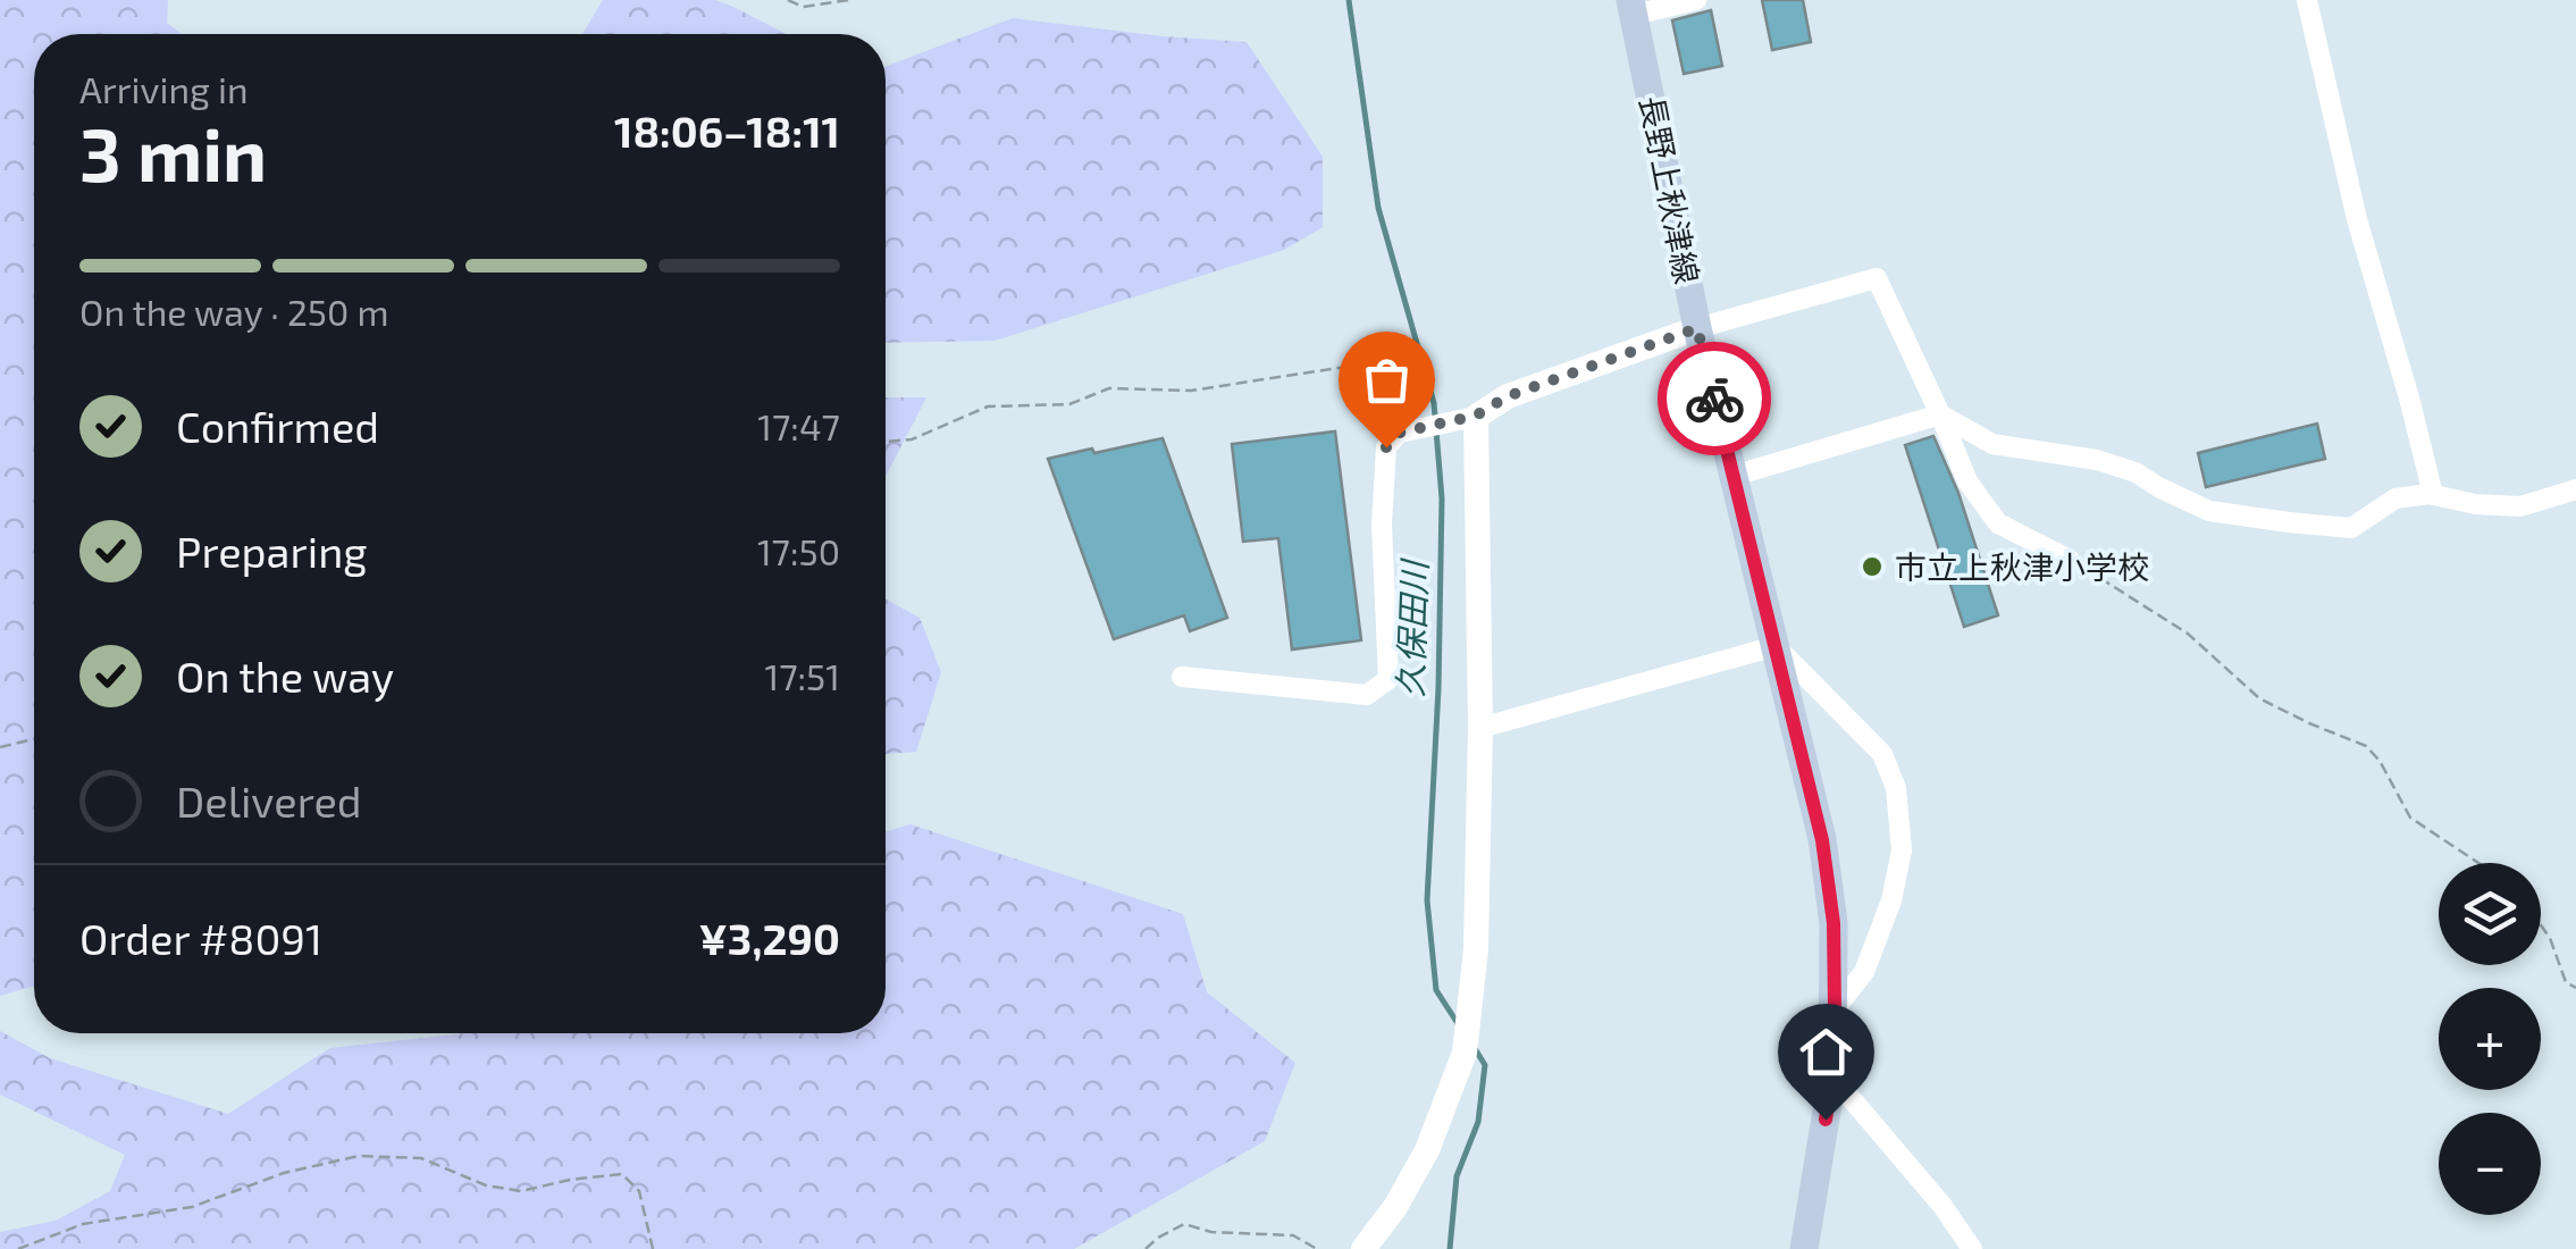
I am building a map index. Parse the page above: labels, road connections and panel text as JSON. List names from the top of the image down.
{
  "streets": {
    "main road": ["長野上秋津線"]
  },
  "water": ["久保田川"],
  "places": ["市立上秋津小学校"],
  "page": {
    "heading": ["3 min", "Arriving in", "18:06–18:11"],
    "panel": ["Order #8091", "¥3,290"],
    "bar": "On the way · 250 m",
    "list": [
      ["Confirmed", "17:47"],
      ["Preparing", "17:50"],
      ["On the way", "17:51"],
      "Delivered"
    ],
    "map_buttons": ["+", "−"]
  }
}
